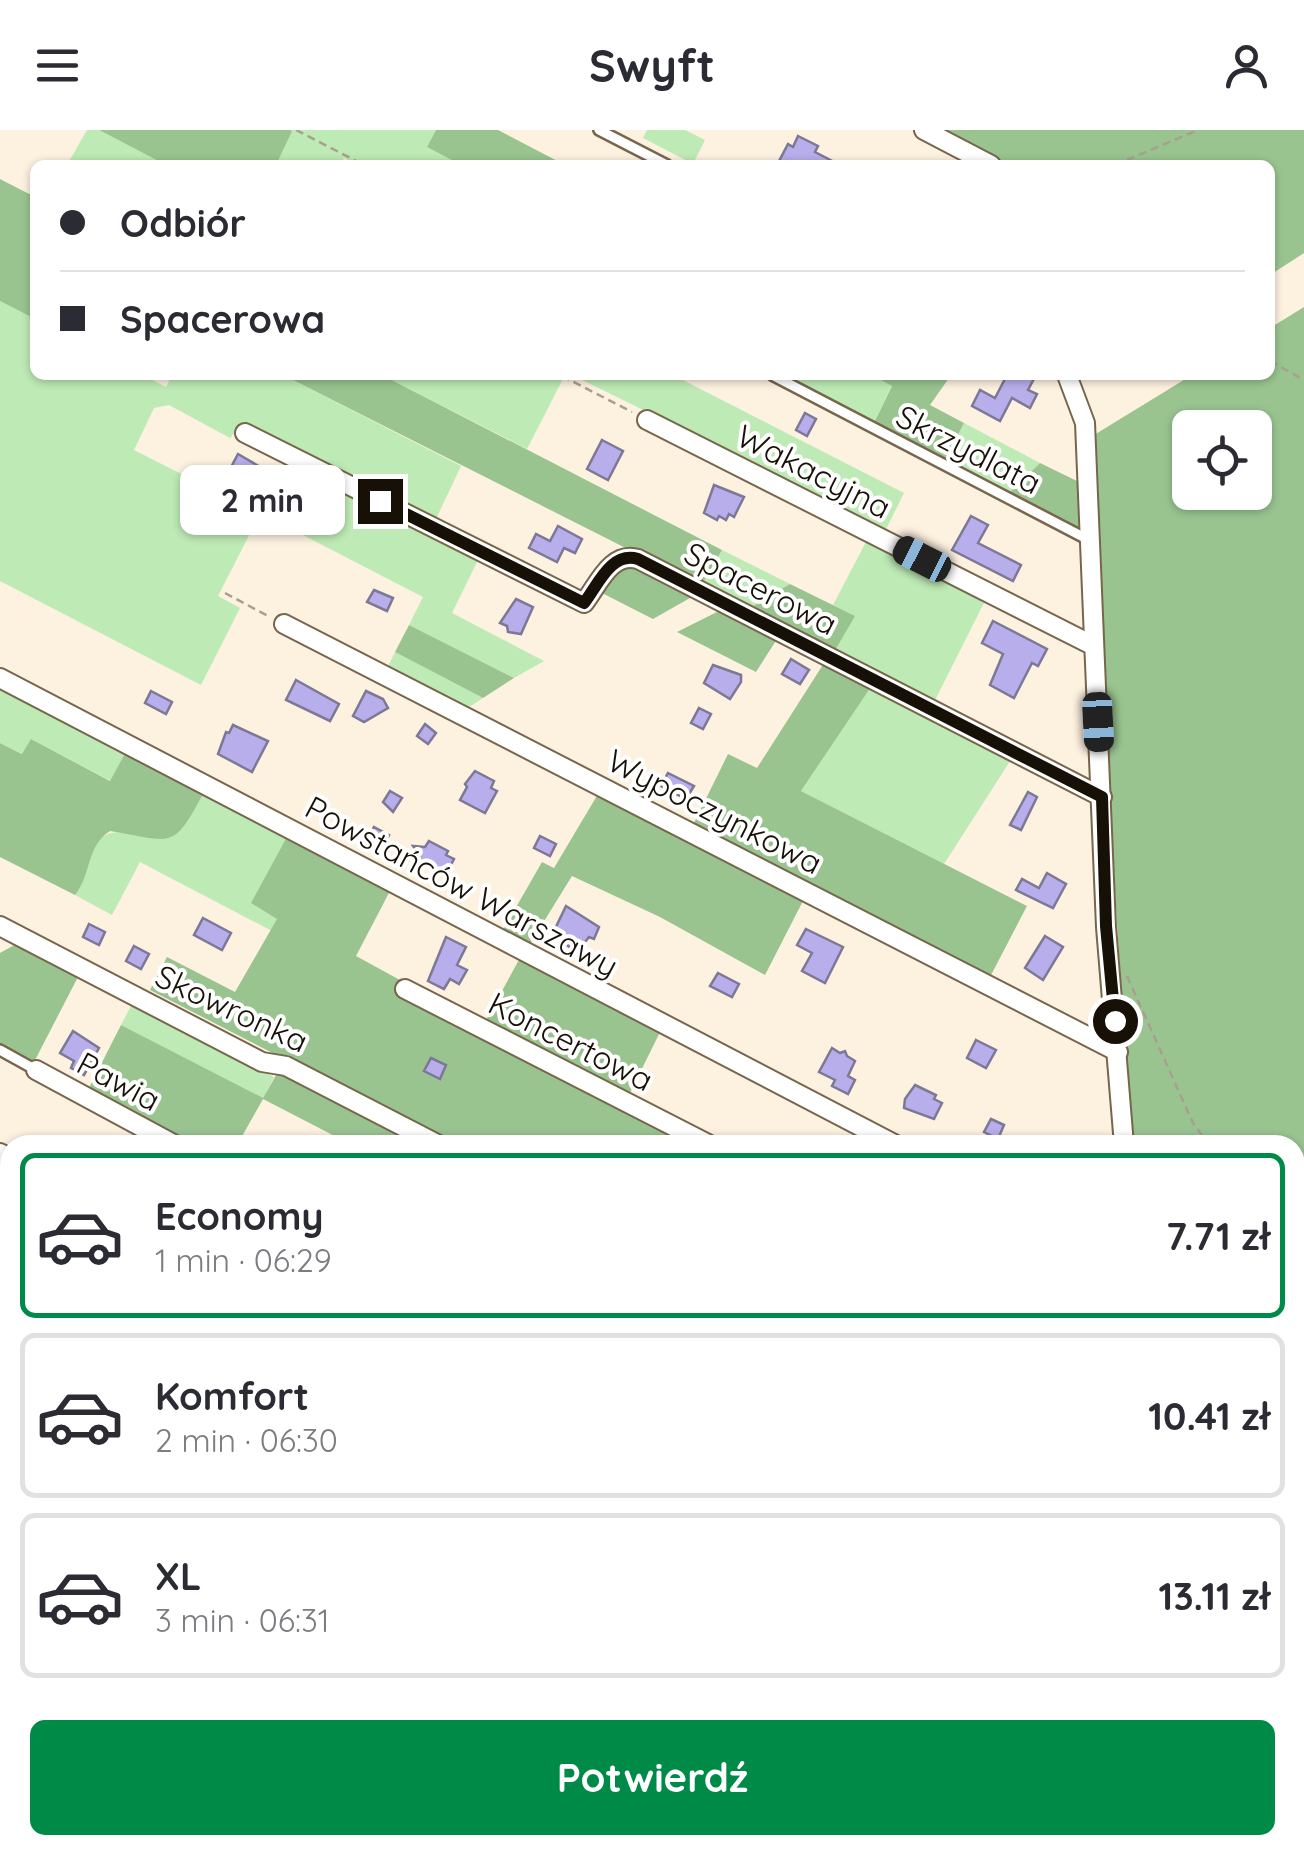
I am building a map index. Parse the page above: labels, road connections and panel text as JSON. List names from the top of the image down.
{
  "streets": {
    "street": [
      "Wakacyjna",
      "Spacerowa",
      "Wypoczynkowa",
      "Powstańców Warszawy",
      "Skowronka",
      "Koncertowa",
      "Pawia"
    ],
    "lane": ["Skrzydlata"]
  },
  "page": {
    "header": "Swyft",
    "banner": ["Odbiór", "Spacerowa"],
    "bubble": "2 min",
    "list": [
      {
        "name": "Economy",
        "note": "1 min · 06:29",
        "value": "7.71 zł"
      },
      {
        "name": "Komfort",
        "note": "2 min · 06:30",
        "value": "10.41 zł"
      },
      {
        "name": "XL",
        "note": "3 min · 06:31",
        "value": "13.11 zł"
      }
    ],
    "buttons": "Potwierdź"
  }
}
